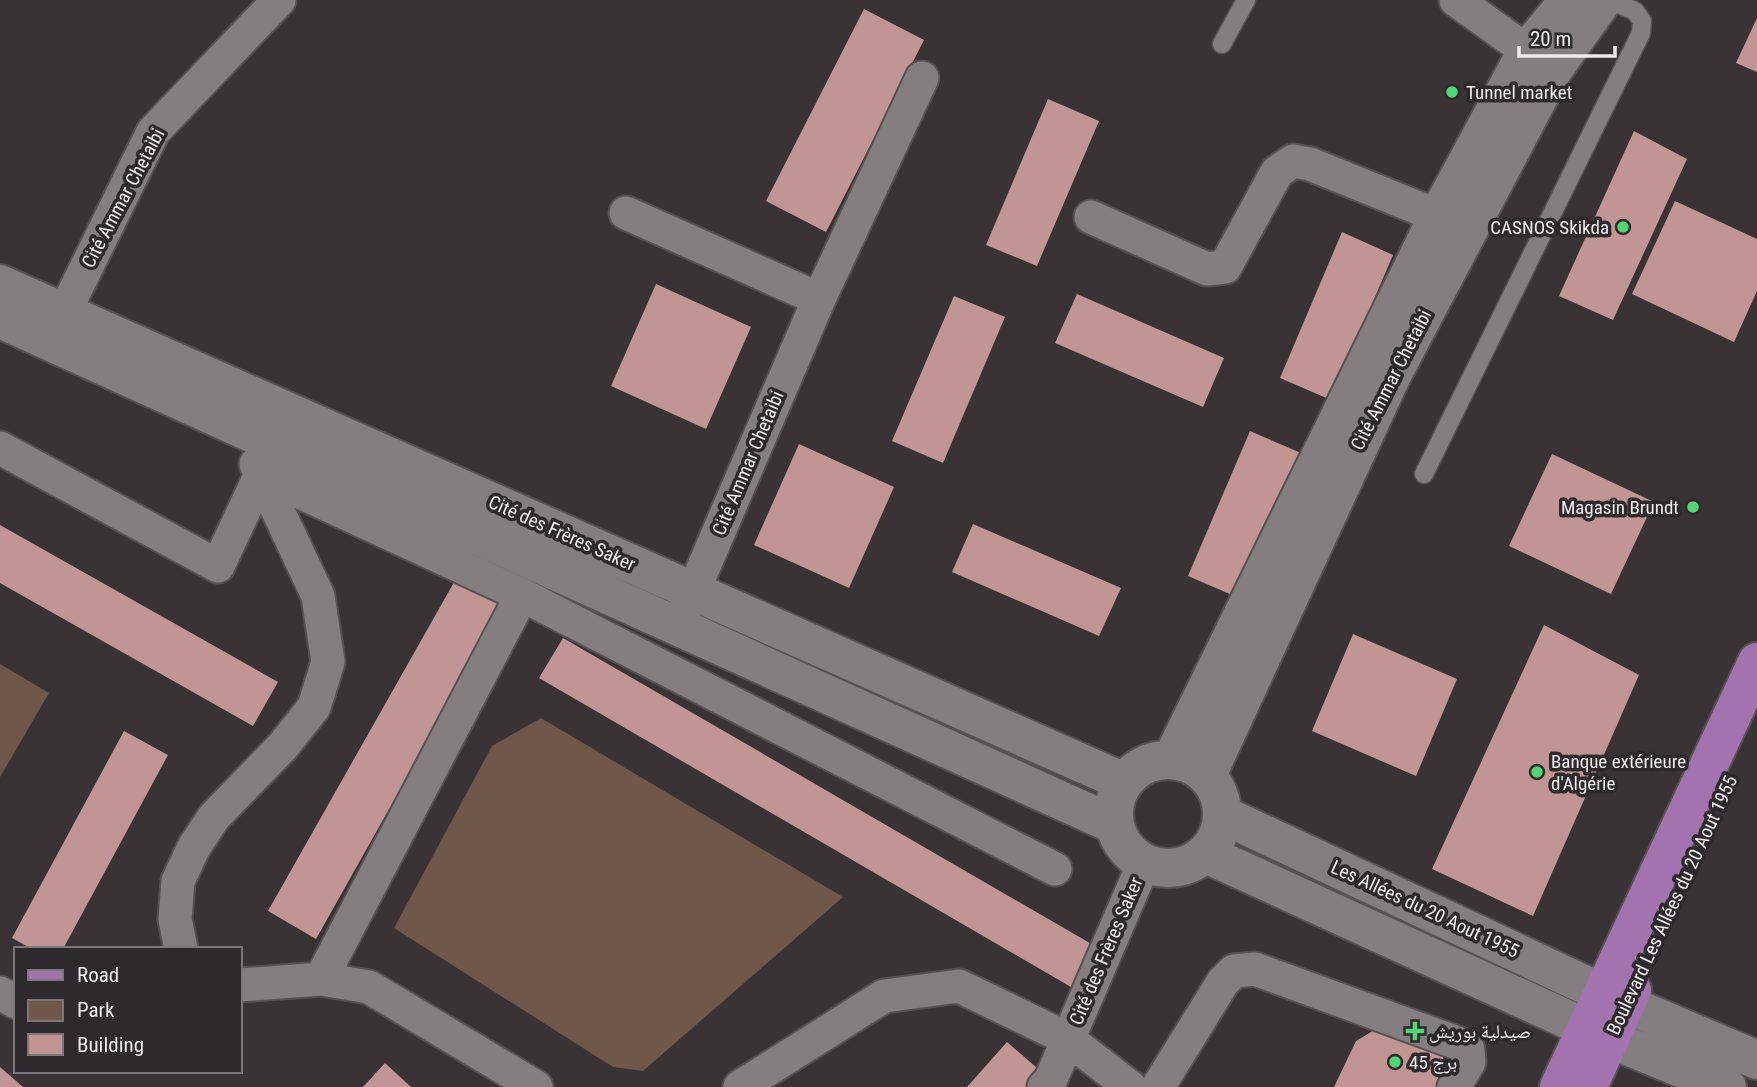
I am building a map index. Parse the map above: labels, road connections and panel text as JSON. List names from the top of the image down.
{
  "streets": {
    "main road": [
      "Cité Ammar Chetaibi",
      "Cité des Frères Saker",
      "Boulevard Les Allées du 20 Aout 1955",
      "Les Allées du 20 Aout 1955"
    ]
  },
  "crossings": [
    ["Cité Ammar Chetaibi", "Cité des Frères Saker"],
    ["Cité Ammar Chetaibi", "Les Allées du 20 Aout 1955"],
    ["Cité des Frères Saker", "Les Allées du 20 Aout 1955"],
    ["Boulevard Les Allées du 20 Aout 1955", "Les Allées du 20 Aout 1955"]
  ],
  "places": {
    "other": [
      "Tunnel market",
      "CASNOS Skikda",
      "Magasin Brundt",
      "Banque extérieure d'Algérie",
      "برج 45"
    ],
    "health": ["صيدلية بوريش"]
  },
  "legend": ["Road", "Park", "Building"],
  "scale_bar": "20 m"
}
